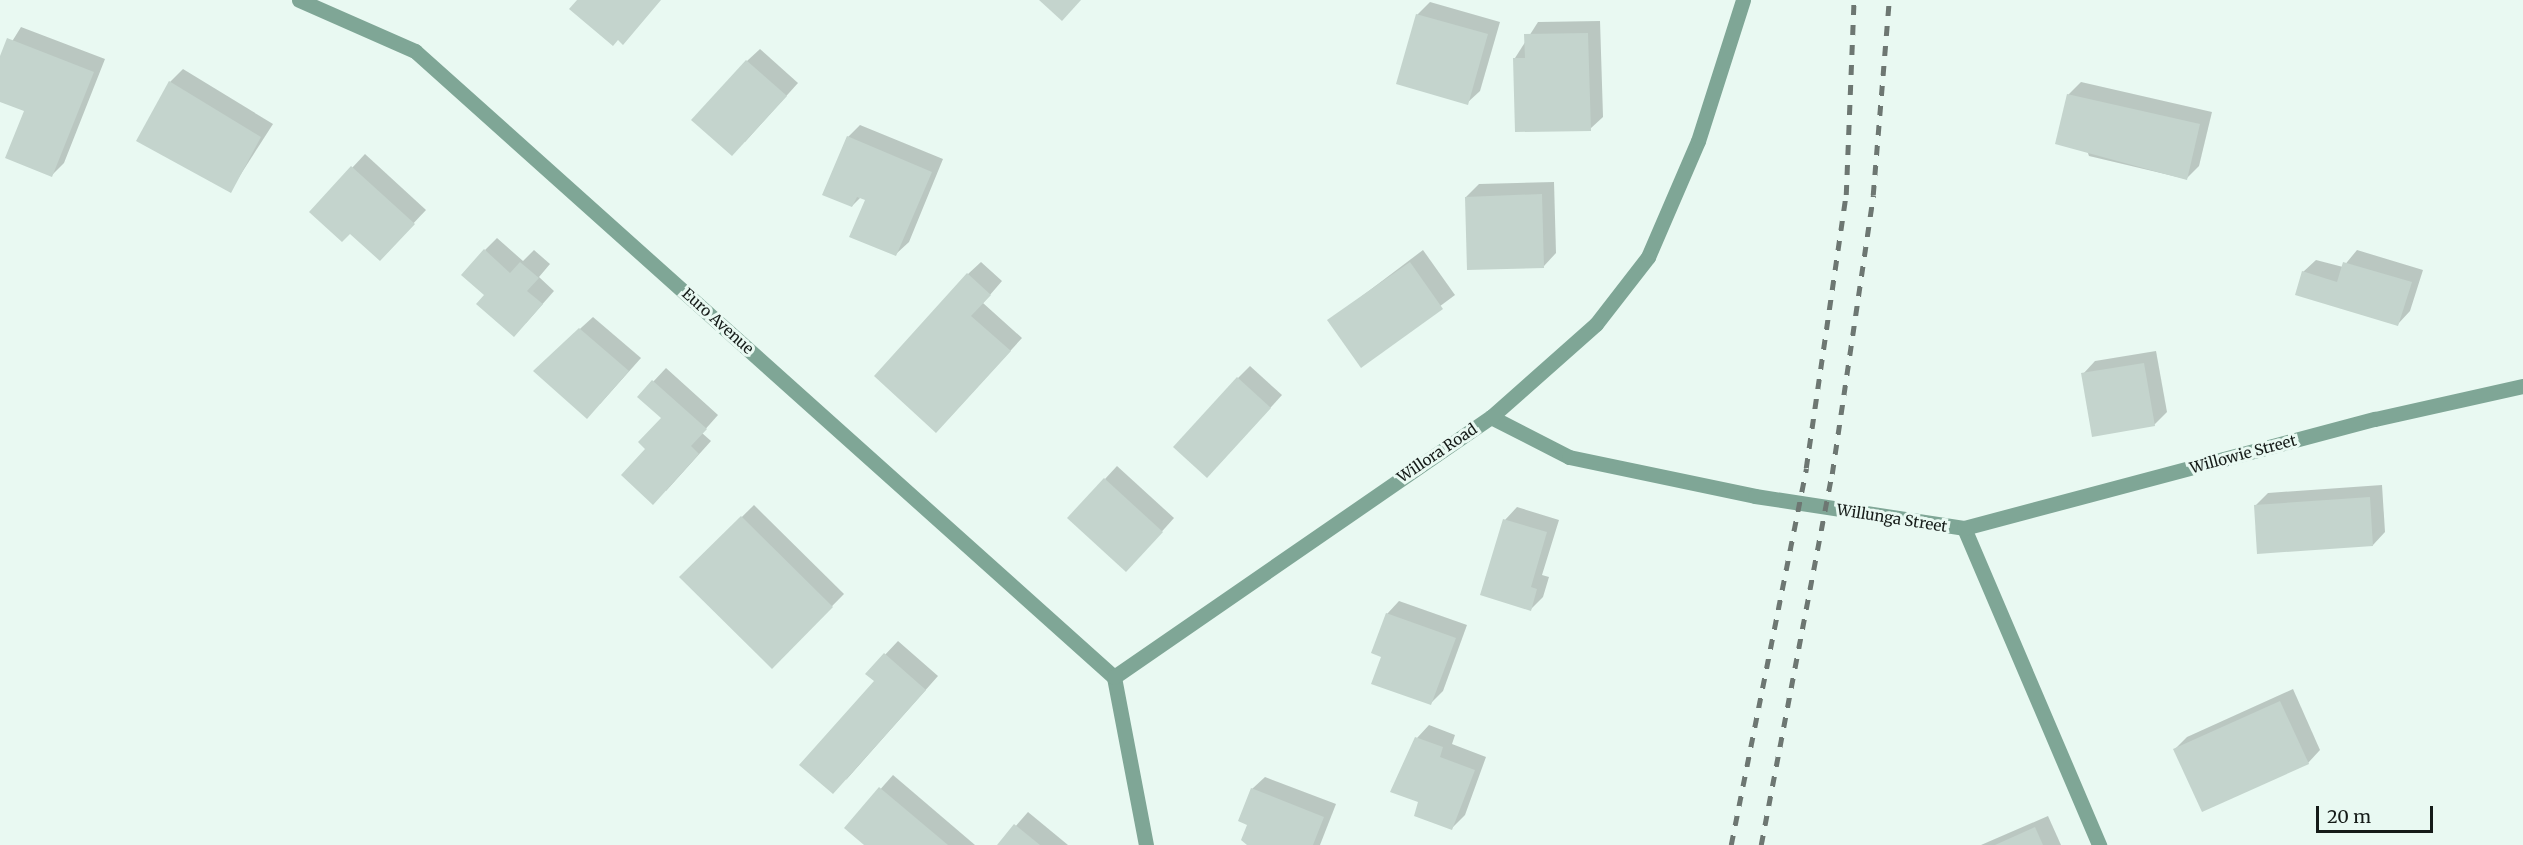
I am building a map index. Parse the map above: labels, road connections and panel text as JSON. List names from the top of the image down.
{
  "streets": {
    "street": [
      "Euro Avenue",
      "Willora Road",
      "Willowie Street",
      "Willunga Street"
    ]
  },
  "crossings": [
    ["Euro Avenue", "Willora Road"],
    ["Willora Road", "Willunga Street"],
    ["Willowie Street", "Willunga Street"]
  ],
  "scale_bar": "20 m"
}
